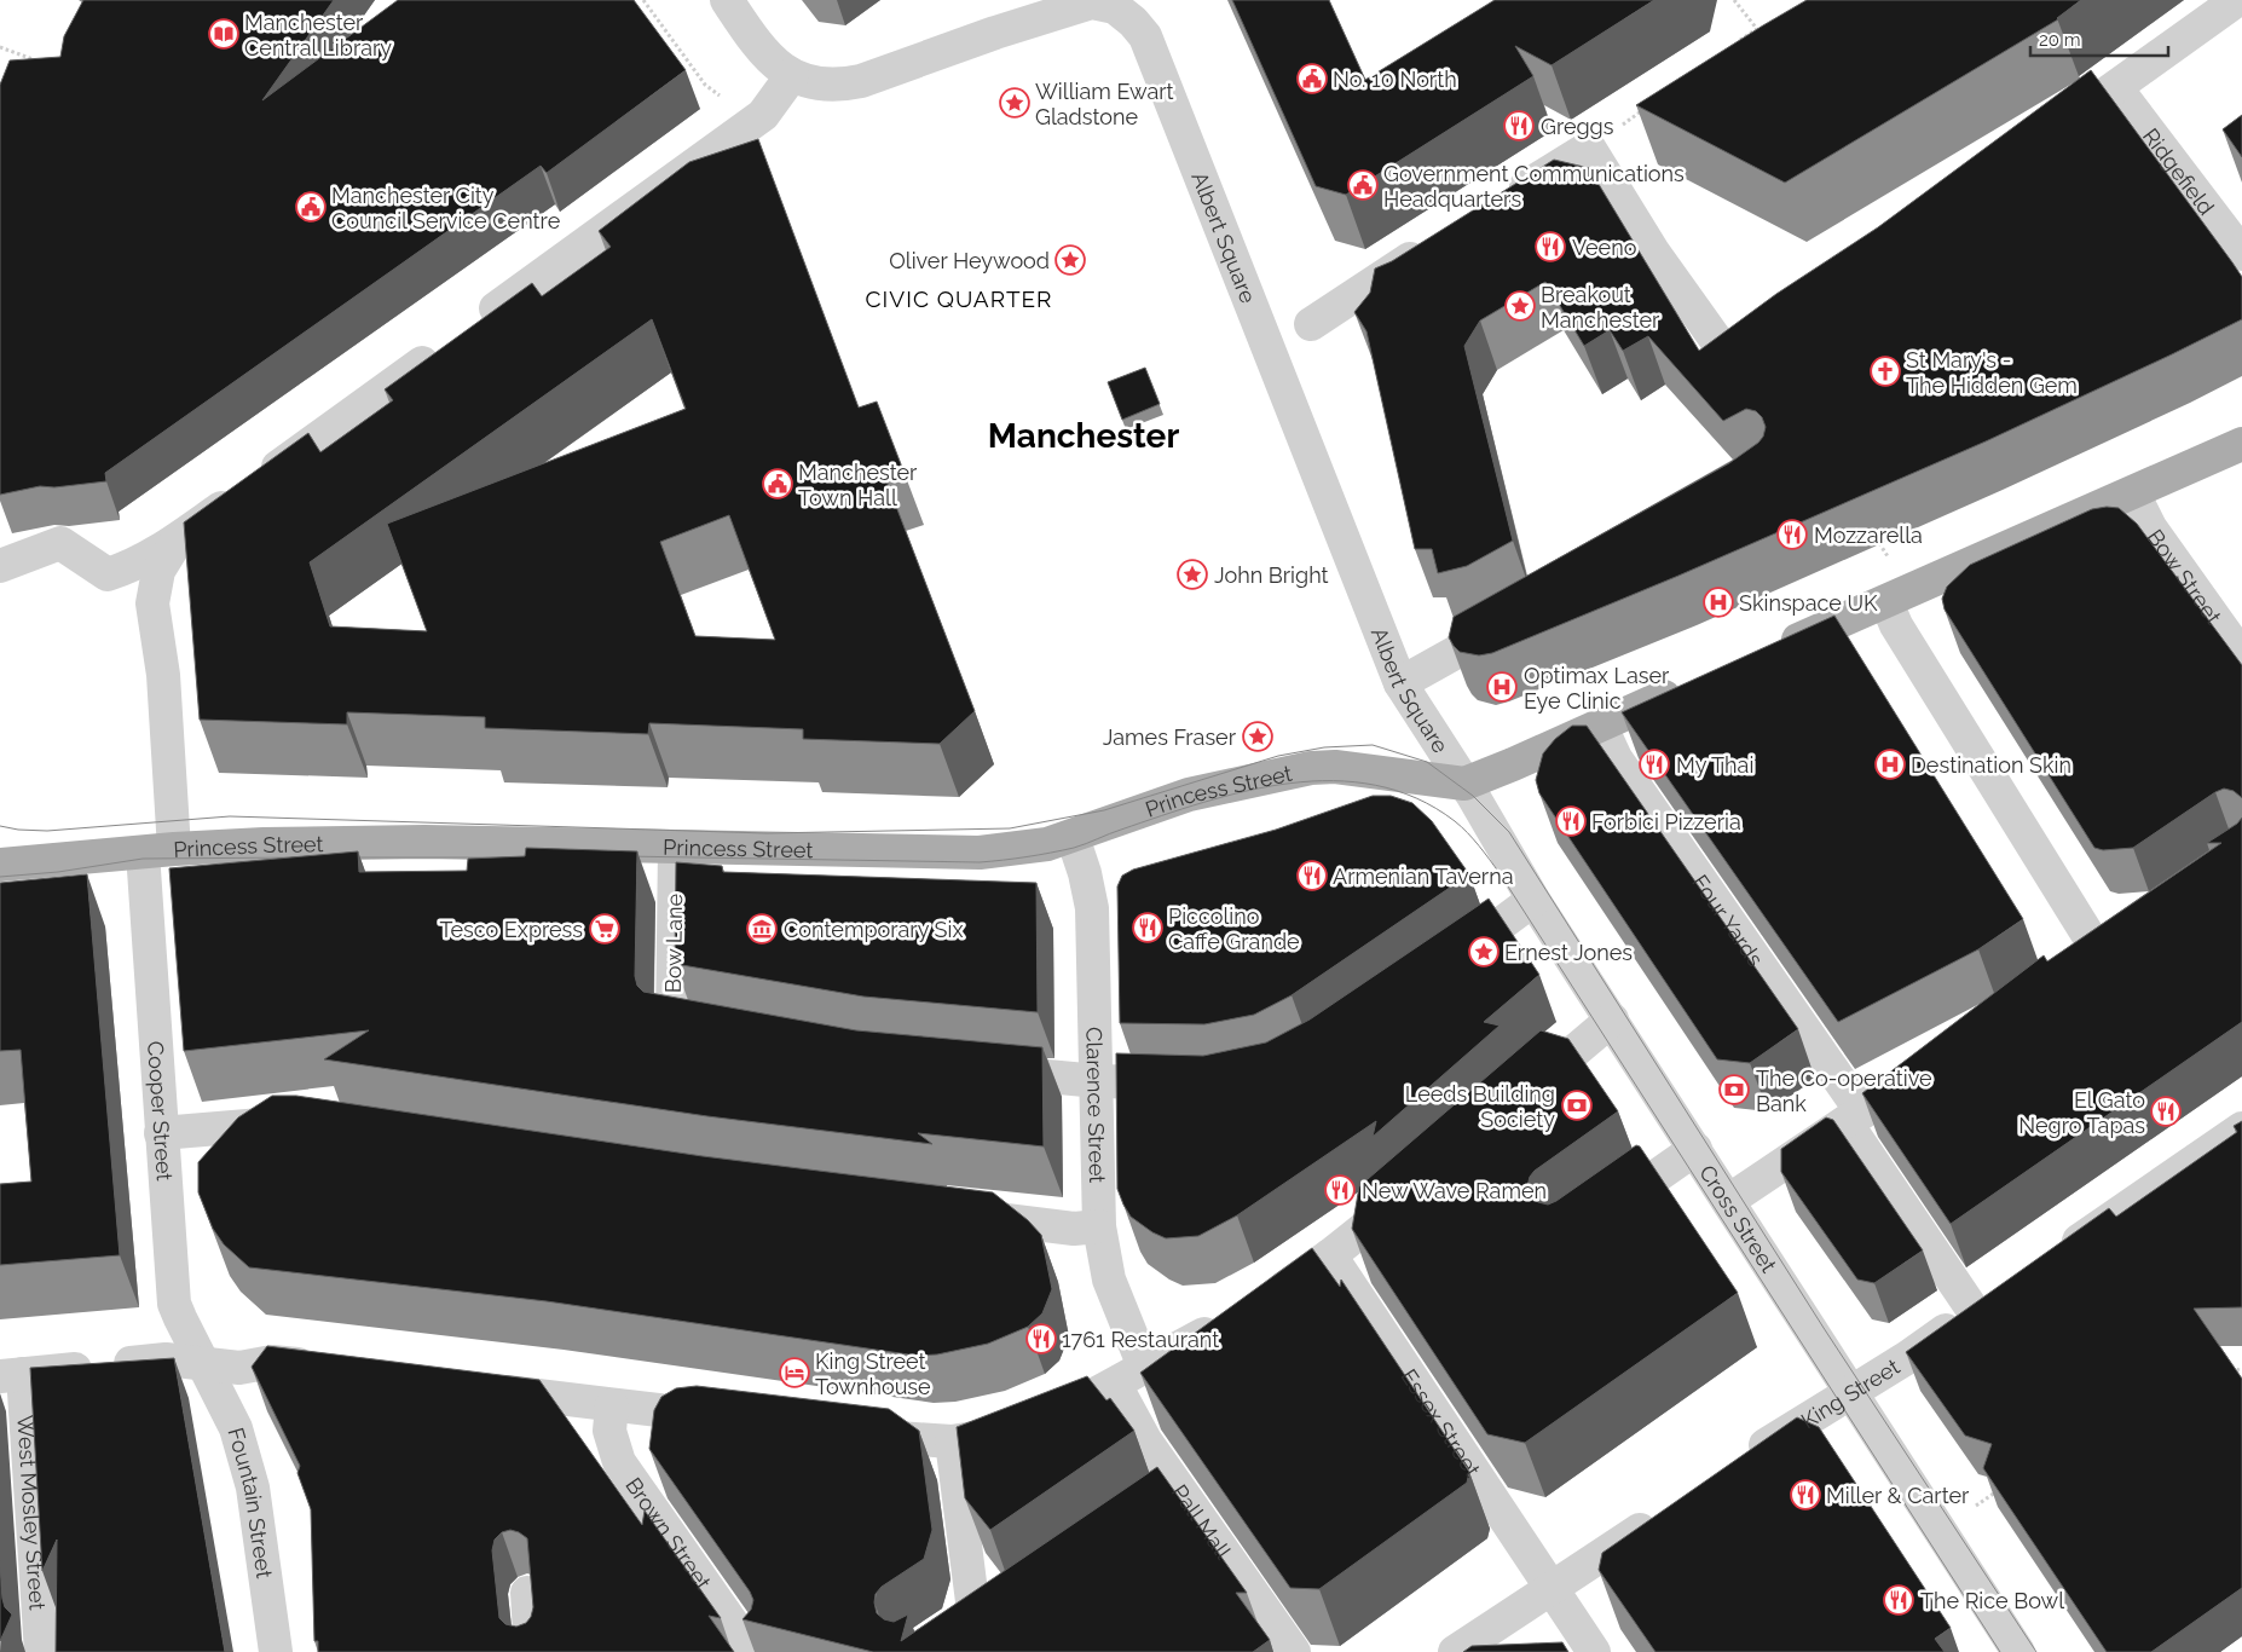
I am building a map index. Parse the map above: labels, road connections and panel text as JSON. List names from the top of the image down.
{
  "streets": {
    "main road": ["Princess Street"],
    "street": [
      "Ridgefield",
      "Albert Square",
      "Bow Street",
      "Four Yards",
      "Bow Lane",
      "Clarence Street",
      "Cooper Street",
      "Cross Street",
      "King Street",
      "Essex Street",
      "Fountain Street",
      "West Mosley Street",
      "Pall Mall",
      "Brown Street"
    ]
  },
  "crossings": [
    ["Albert Square", "Princess Street"],
    ["Albert Square", "Cross Street"],
    ["Princess Street", "Bow Lane"],
    ["Princess Street", "Clarence Street"],
    ["Princess Street", "Cooper Street"],
    ["Princess Street", "Cross Street"],
    ["Four Yards", "King Street"],
    ["Cooper Street", "Fountain Street"],
    ["Cross Street", "King Street"]
  ],
  "districts": ["CIVIC QUARTER", "Manchester"],
  "places": {
    "library": ["Manchester Central Library"],
    "public building": [
      "No. 10 North",
      "Government Communications Headquarters",
      "Manchester City Council Service Centre",
      "Manchester Town Hall"
    ],
    "place": [
      "William Ewart Gladstone",
      "Oliver Heywood",
      "Breakout Manchester",
      "John Bright",
      "James Fraser",
      "Ernest Jones"
    ],
    "restaurant": [
      "Greggs",
      "Veeno",
      "Mozzarella",
      "My Thai",
      "Forbici Pizzeria",
      "Armenian Taverna",
      "Piccolino Caffe Grande",
      "El Gato Negro Tapas",
      "New Wave Ramen",
      "1761 Restaurant",
      "Miller & Carter",
      "The Rice Bowl"
    ],
    "church": ["St Mary's - The Hidden Gem"],
    "hospital": ["Skinspace UK", "Optimax Laser Eye Clinic", "Destination Skin"],
    "supermarket": ["Tesco Express"],
    "museum": ["Contemporary Six"],
    "bank": ["The Co-operative Bank", "Leeds Building Society"],
    "hotel": ["King Street Townhouse"]
  },
  "scale_bar": "20 m"
}
